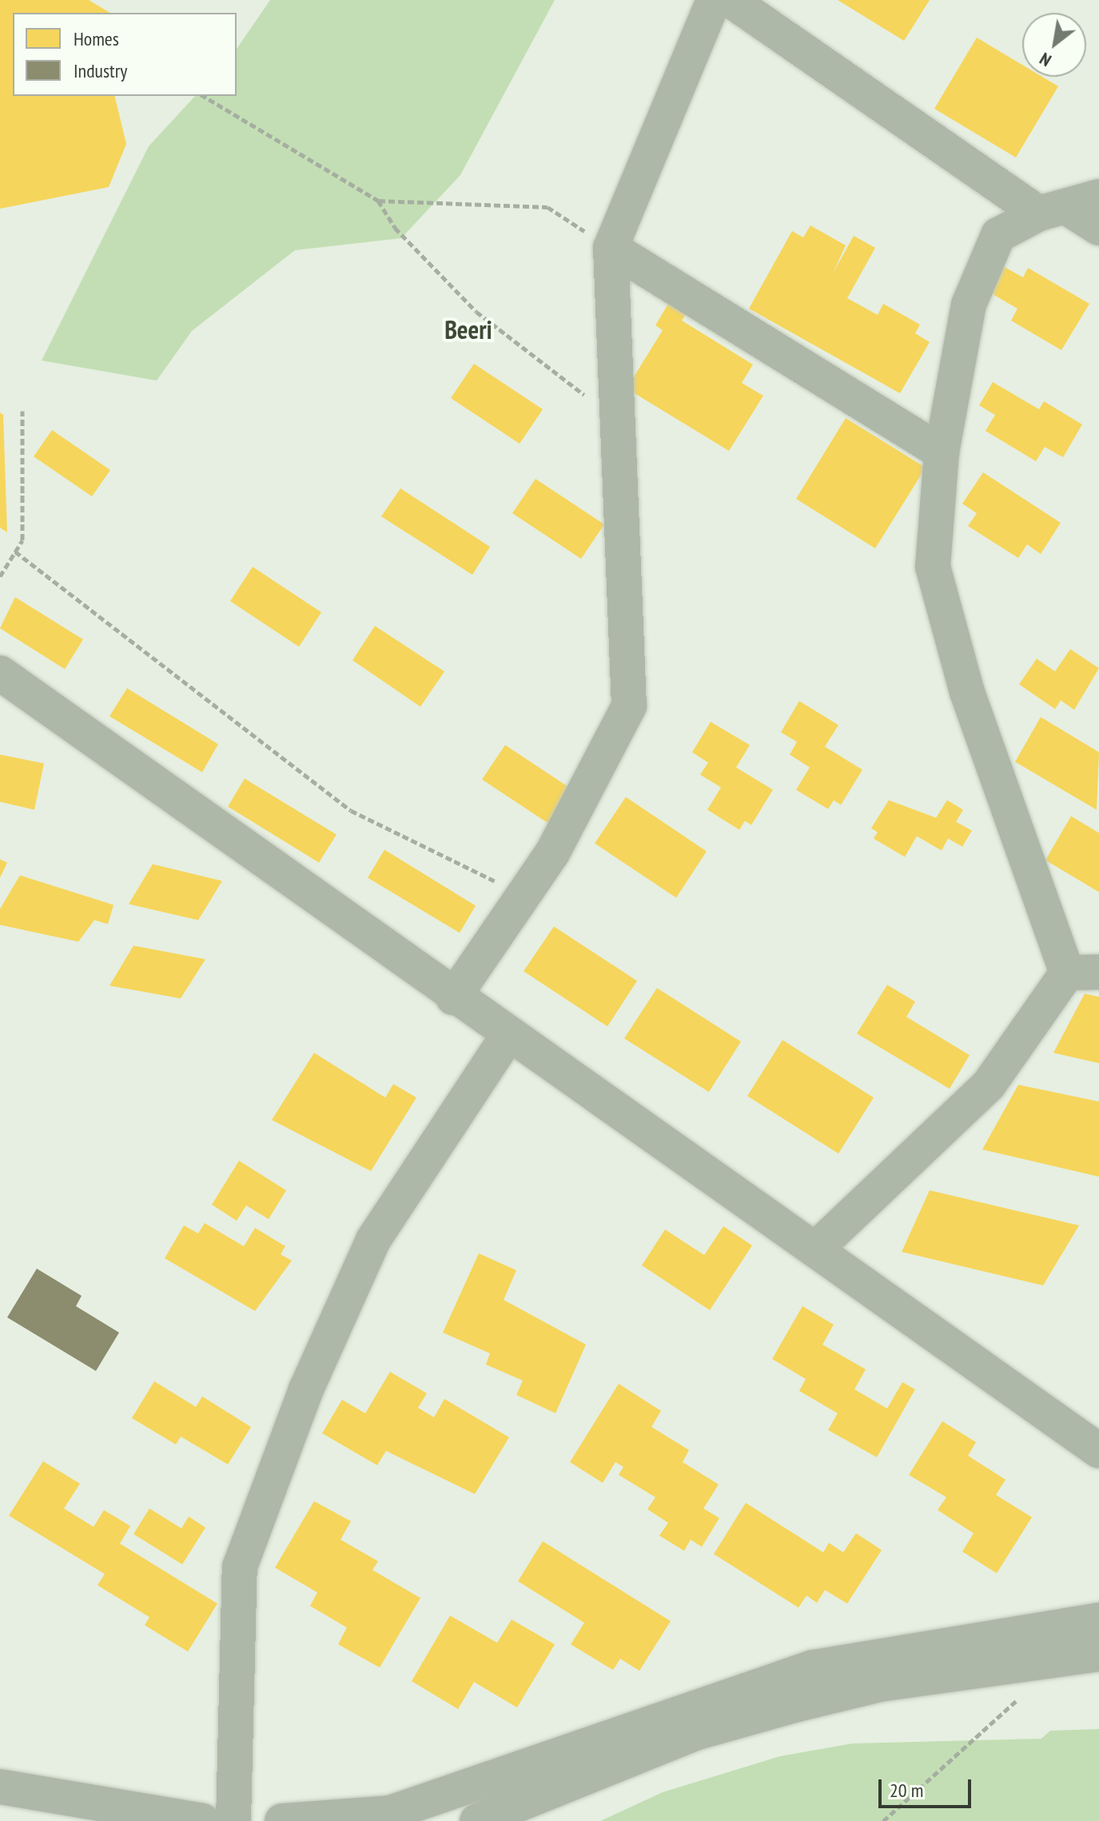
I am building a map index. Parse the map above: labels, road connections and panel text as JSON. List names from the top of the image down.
{
  "districts": ["Beeri"],
  "legend": ["Homes", "Industry"],
  "scale_bar": "20 m",
  "north": "bottom left"
}
